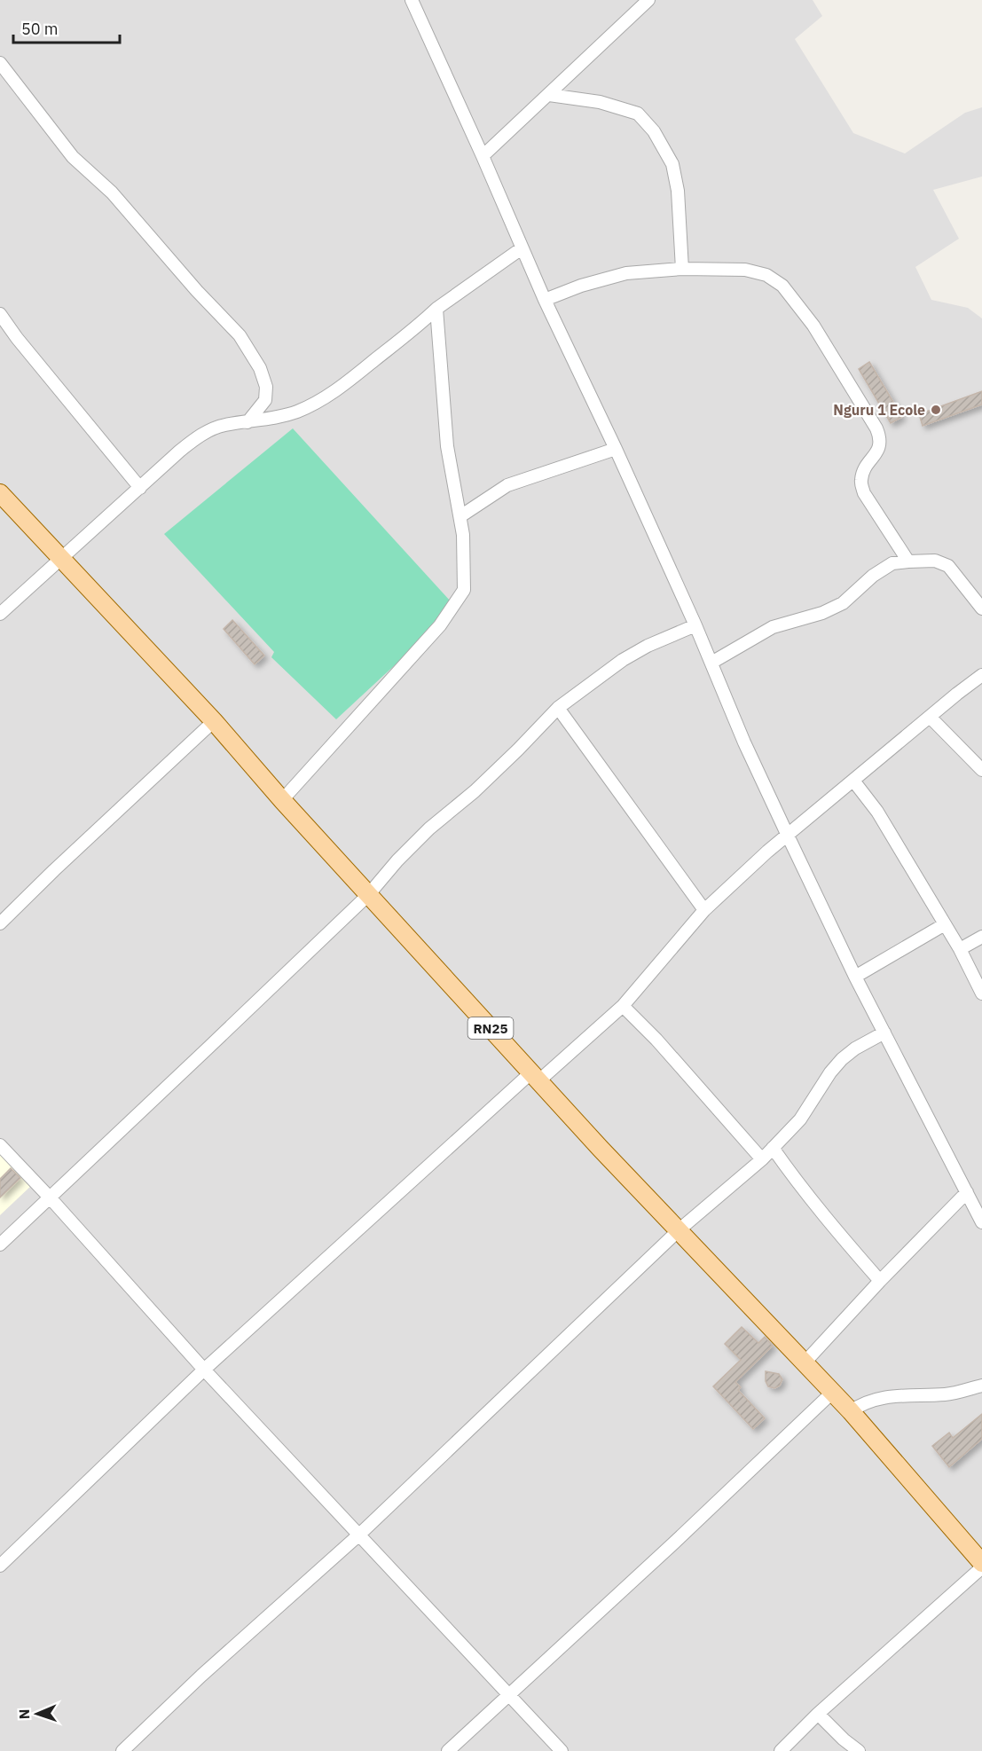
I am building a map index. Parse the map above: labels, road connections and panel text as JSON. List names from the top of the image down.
{
  "streets": {
    "main road": ["RN25"]
  },
  "places": ["Nguru 1 Ecole"],
  "scale_bar": "50 m",
  "north": "left"
}
